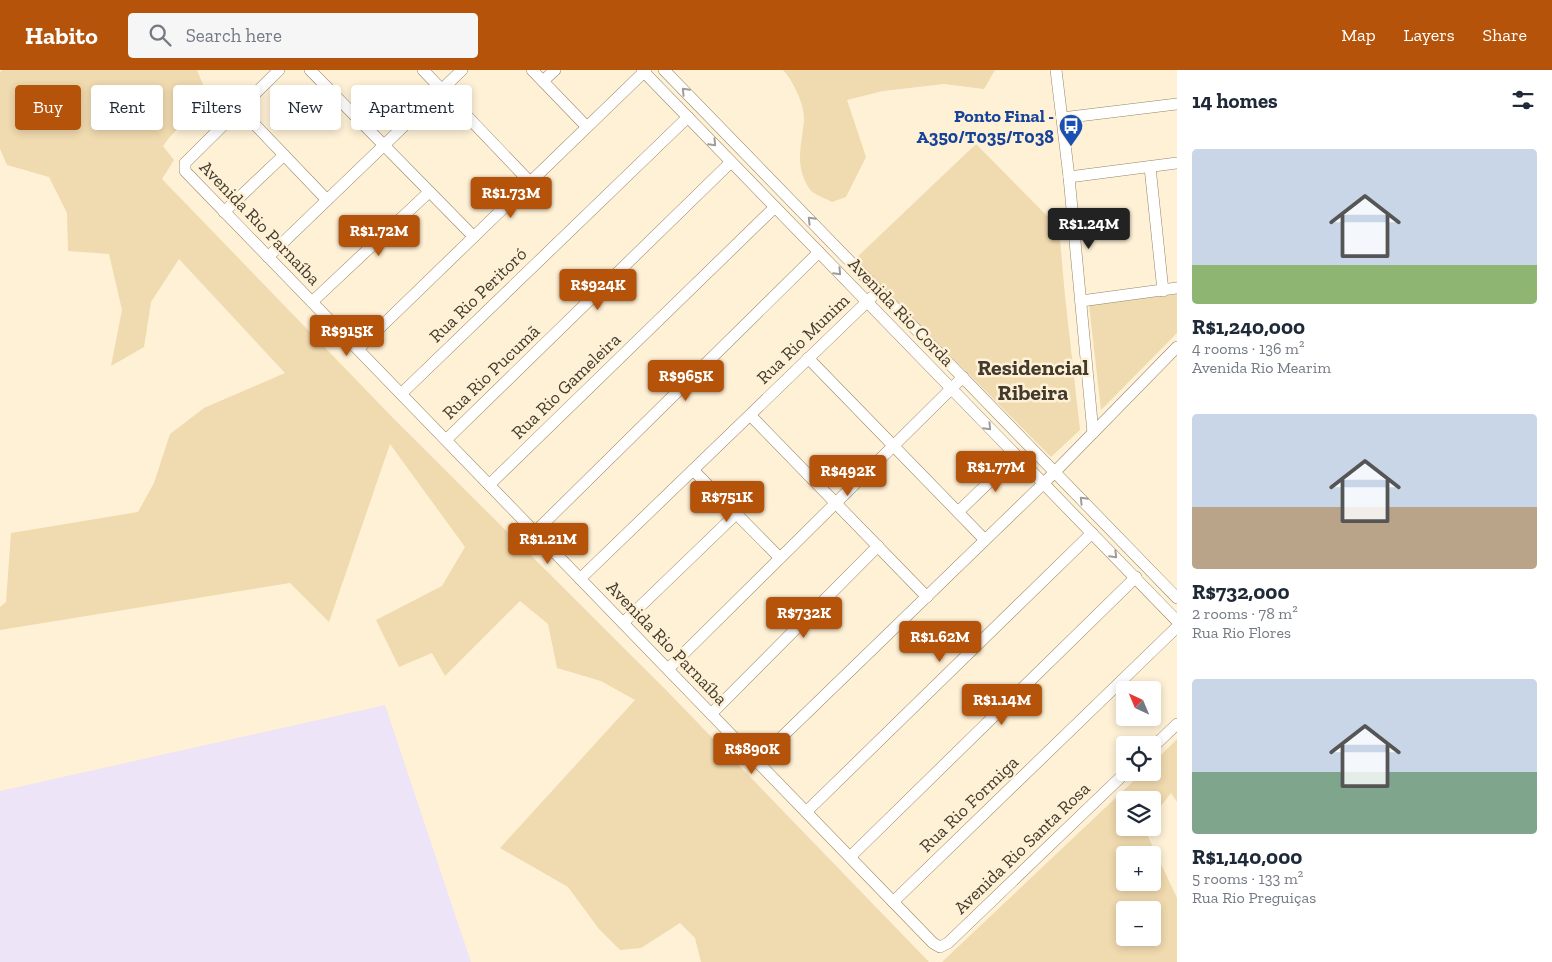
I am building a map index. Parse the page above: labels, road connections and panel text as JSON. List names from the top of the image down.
{
  "streets": {
    "street": [
      "Avenida Rio Parnaíba",
      "Rua Rio Peritoró",
      "Avenida Rio Corda",
      "Rua Rio Munim",
      "Rua Rio Pucumã",
      "Rua Rio Gameleira",
      "Rua Rio Formiga",
      "Avenida Rio Santa Rosa"
    ]
  },
  "crossings": [
    ["Avenida Rio Parnaíba", "Rua Rio Peritoró"],
    ["Avenida Rio Parnaíba", "Rua Rio Munim"],
    ["Avenida Rio Parnaíba", "Rua Rio Pucumã"],
    ["Avenida Rio Parnaíba", "Rua Rio Gameleira"],
    ["Avenida Rio Parnaíba", "Rua Rio Formiga"],
    ["Avenida Rio Parnaíba", "Avenida Rio Santa Rosa"],
    ["Rua Rio Peritoró", "Avenida Rio Corda"],
    ["Avenida Rio Corda", "Rua Rio Munim"],
    ["Avenida Rio Corda", "Rua Rio Pucumã"],
    ["Avenida Rio Corda", "Rua Rio Gameleira"]
  ],
  "districts": ["Residencial Ribeira"],
  "places": {
    "bus stop": ["Ponto Final - A350/T035/T038"]
  },
  "north": "top left",
  "page": {
    "header": "Habito",
    "search": "Search here",
    "nav": ["Map", "Layers", "Share"],
    "heading": "14 homes",
    "chip": [
      "Buy",
      "Rent",
      "Filters",
      "New",
      "Apartment"
    ],
    "list": [
      {
        "name": "R$1,240,000",
        "note": "4 rooms · 136 m² · Avenida Rio Mearim"
      },
      {
        "name": "R$732,000",
        "note": "2 rooms · 78 m² · Rua Rio Flores"
      },
      {
        "name": "R$1,140,000",
        "note": "5 rooms · 133 m² · Rua Rio Preguiças"
      }
    ],
    "price": [
      "R$1.73M",
      "R$1.24M",
      "R$1.72M",
      "R$924K",
      "R$915K",
      "R$965K",
      "R$1.77M",
      "R$492K",
      "R$751K",
      "R$1.21M",
      "R$732K",
      "R$1.62M",
      "R$1.14M",
      "R$890K"
    ],
    "map_buttons": ["+", "−"]
  }
}
